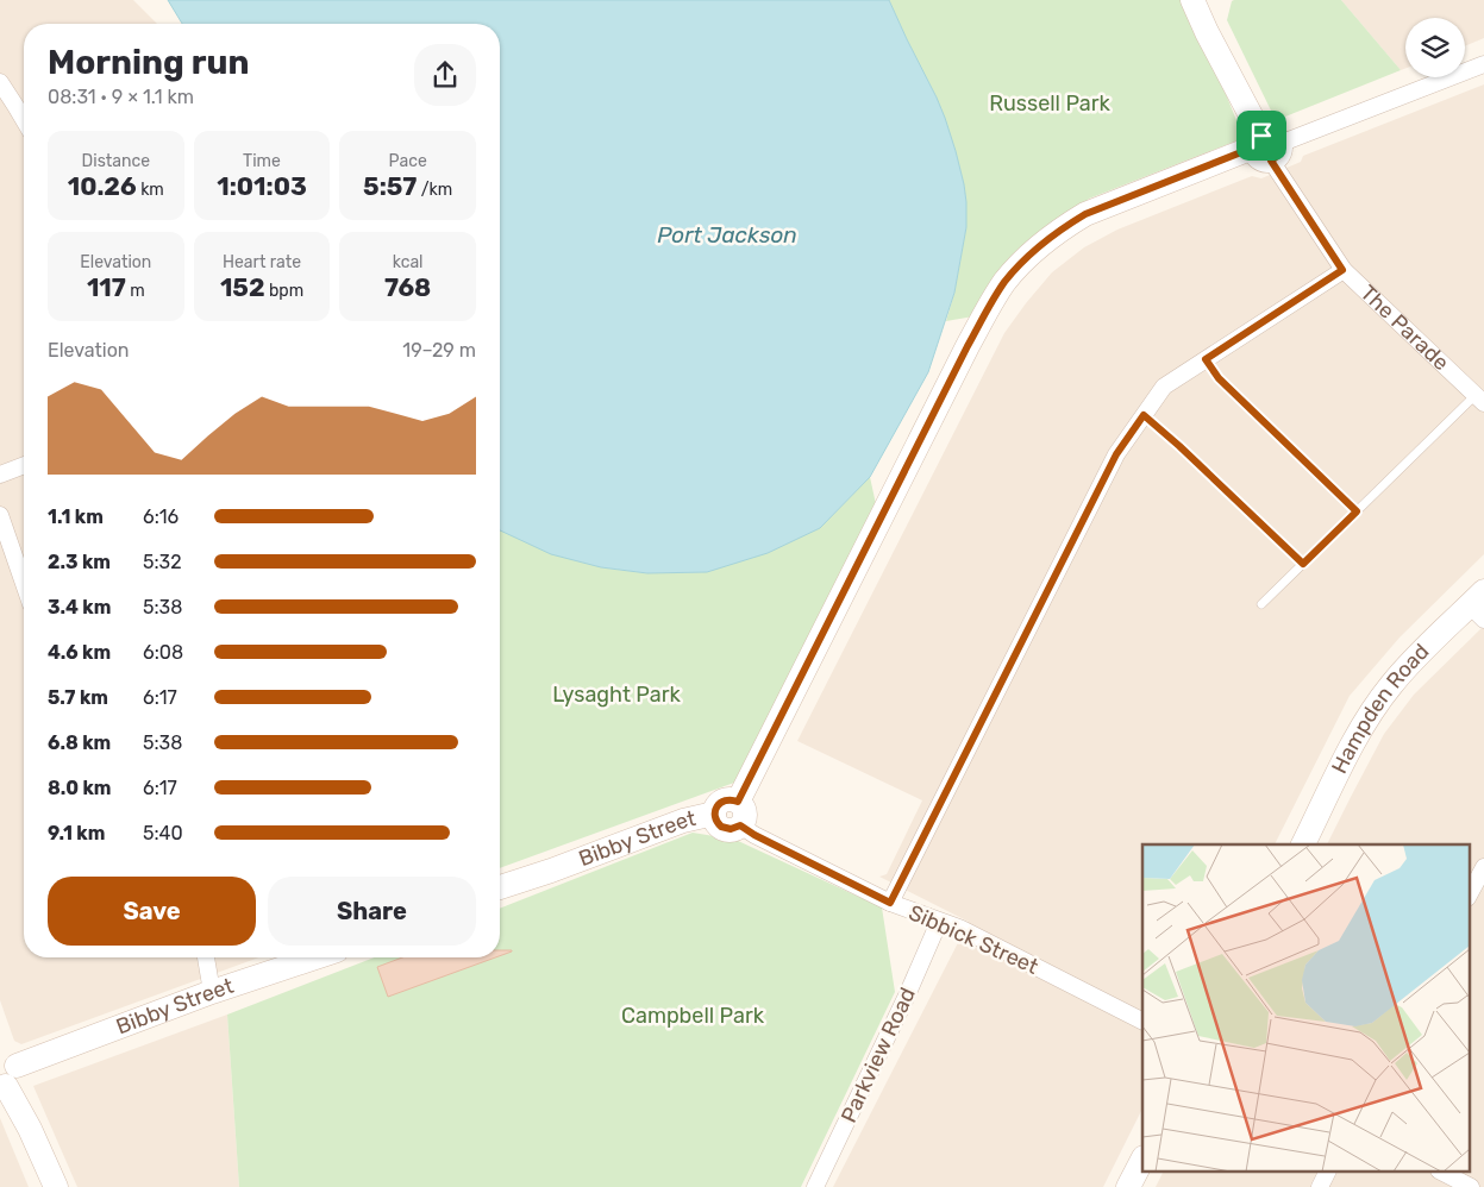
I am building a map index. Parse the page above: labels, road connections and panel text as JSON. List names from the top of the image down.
{
  "streets": {
    "street": [
      "The Parade",
      "Hampden Road",
      "Bibby Street",
      "Sibbick Street",
      "Parkview Road"
    ]
  },
  "crossings": [
    ["Bibby Street", "Sibbick Street"],
    ["Sibbick Street", "Parkview Road"]
  ],
  "water": ["Port Jackson"],
  "parks": ["Russell Park", "Lysaght Park", "Campbell Park"],
  "page": {
    "heading": ["Morning run", "08:31 · 9 × 1.1 km"],
    "stats": [
      ["Distance", "10.26 km"],
      ["Time", "1:01:03"],
      ["Pace", "5:57 /km"],
      ["Elevation", "117 m"],
      ["Heart rate", "152 bpm"],
      ["kcal", "768"]
    ],
    "chart": ["Elevation", "19–29 m"],
    "list": [
      {
        "name": "1.1 km",
        "note": "6:16"
      },
      {
        "name": "2.3 km",
        "note": "5:32"
      },
      {
        "name": "3.4 km",
        "note": "5:38"
      },
      {
        "name": "4.6 km",
        "note": "6:08"
      },
      {
        "name": "5.7 km",
        "note": "6:17"
      },
      {
        "name": "6.8 km",
        "note": "5:38"
      },
      {
        "name": "8.0 km",
        "note": "6:17"
      },
      {
        "name": "9.1 km",
        "note": "5:40"
      }
    ],
    "buttons": ["Save", "Share"]
  }
}
